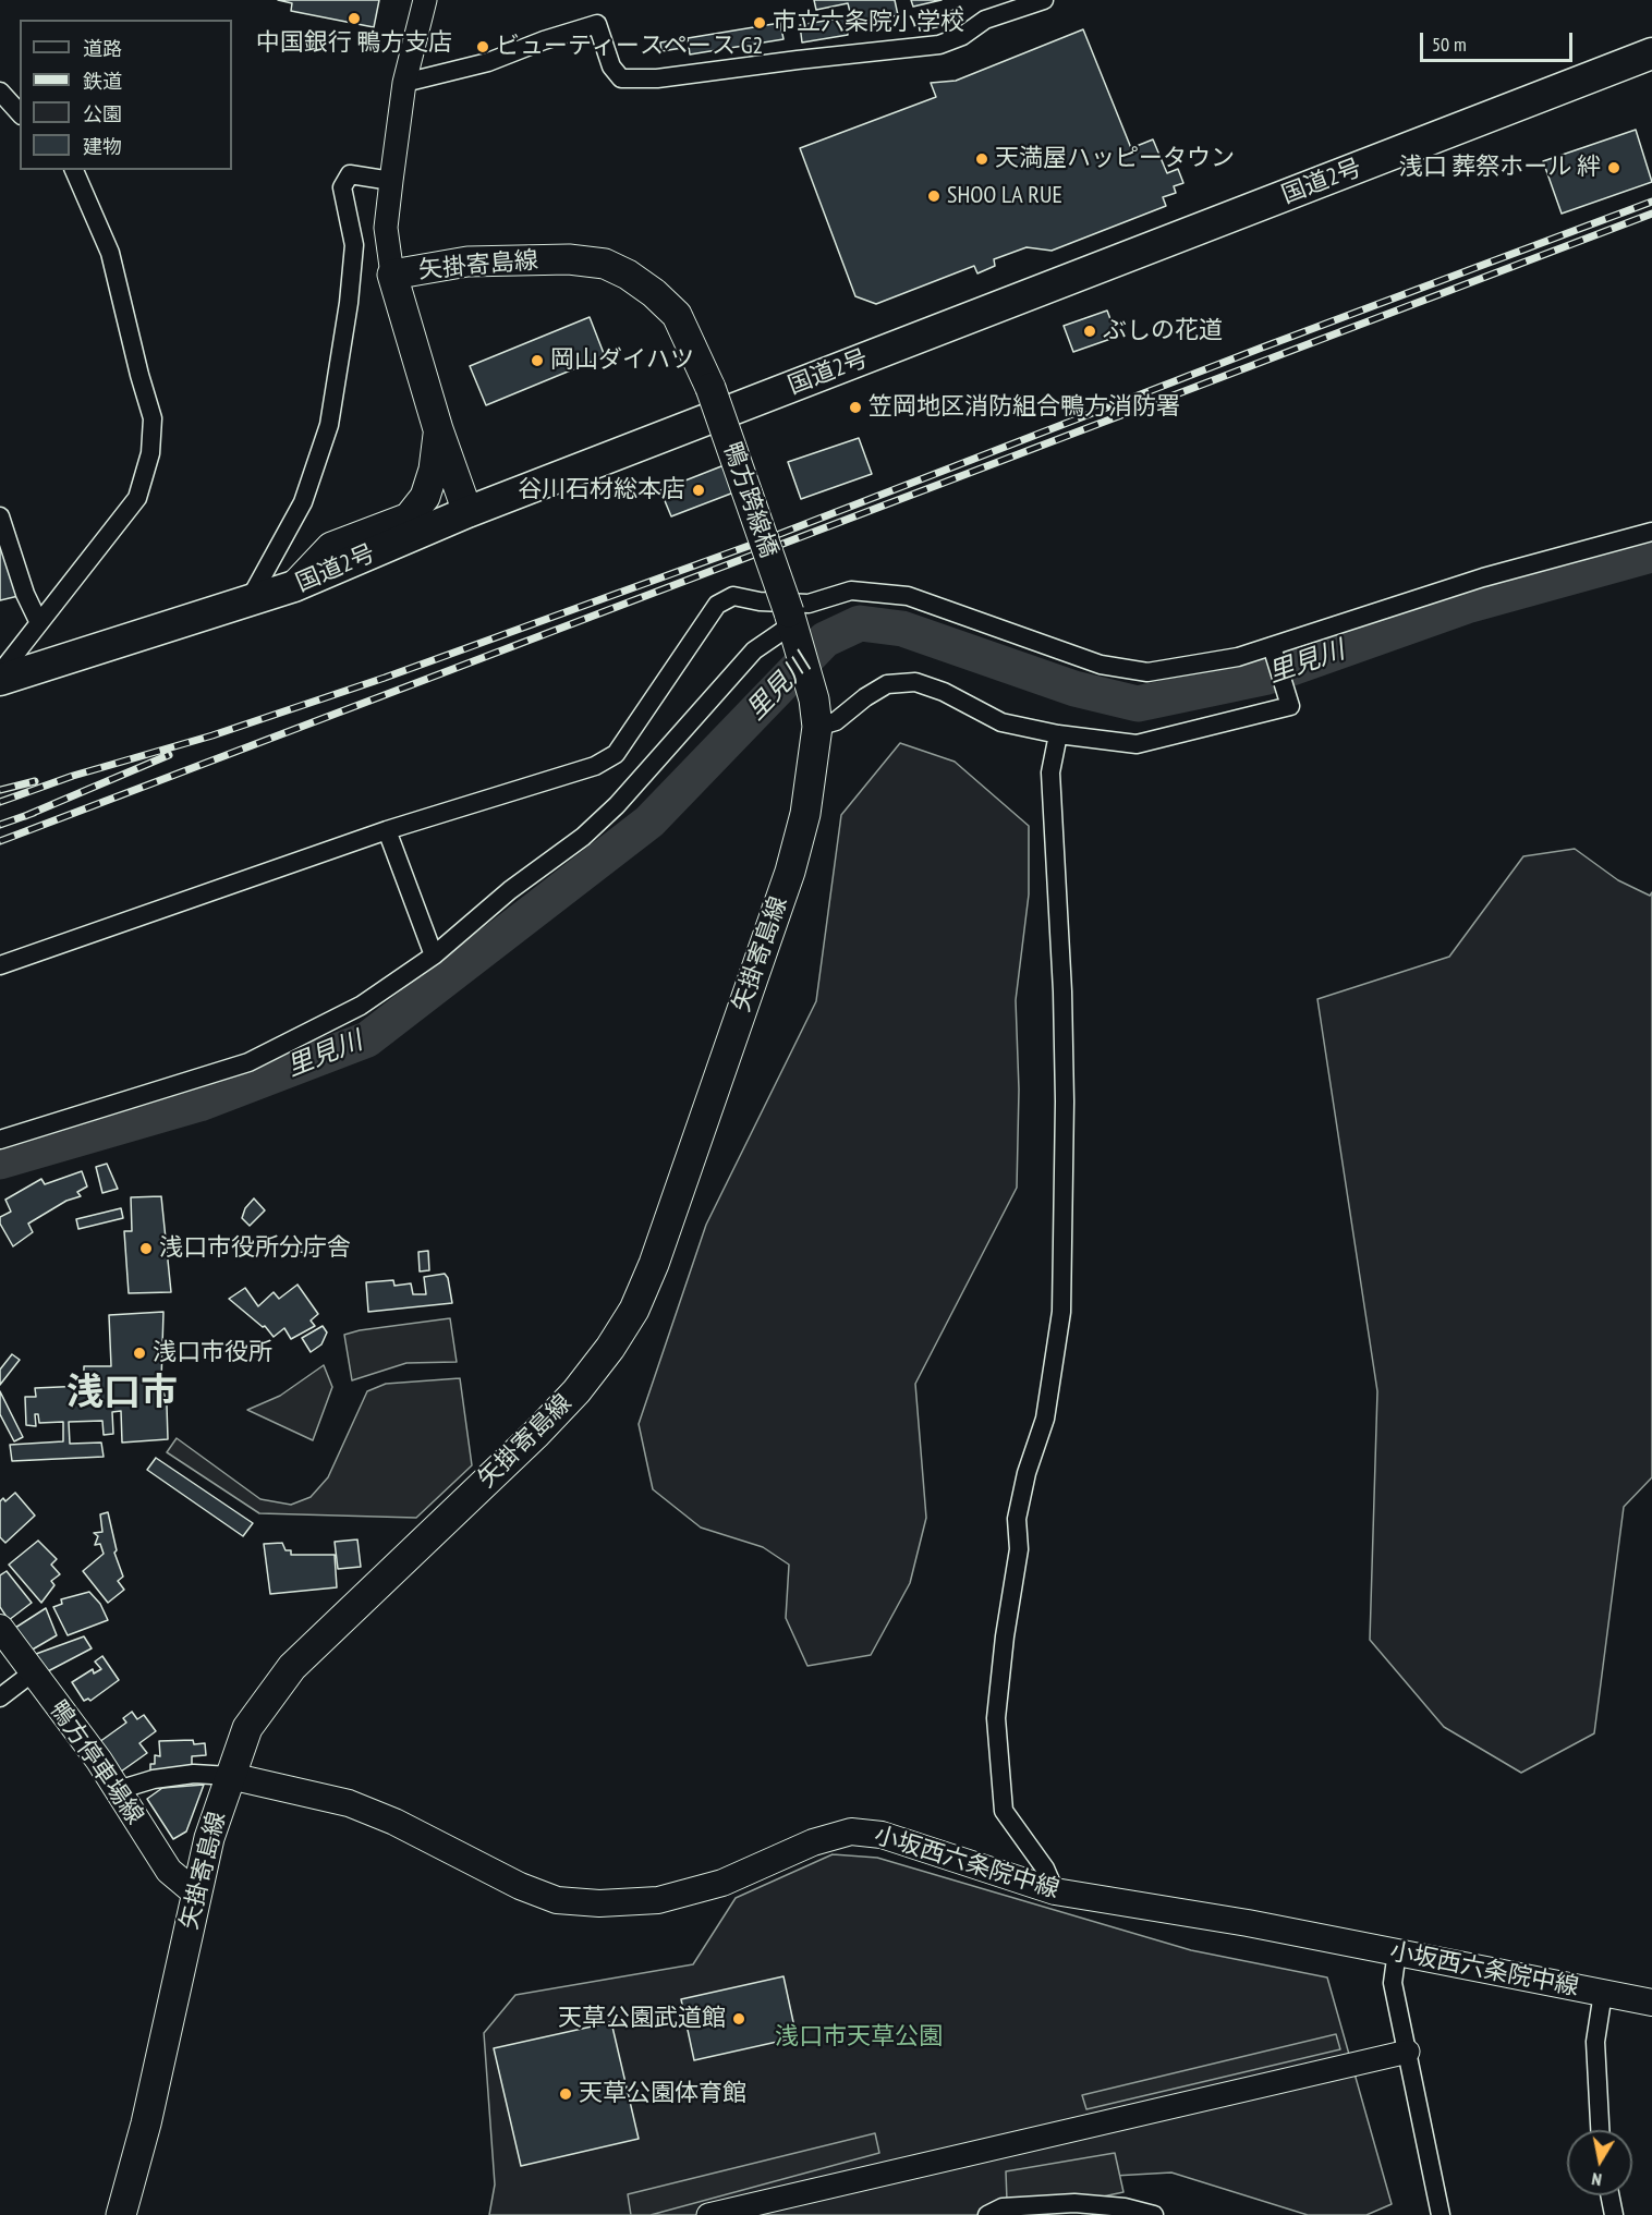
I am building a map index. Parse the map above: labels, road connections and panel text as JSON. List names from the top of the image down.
{
  "streets": {
    "highway": ["国道2号"],
    "main road": [
      "矢掛寄島線",
      "鴨方跨線橋",
      "鴨方停車場線",
      "小坂西六条院中線"
    ]
  },
  "crossings": [
    ["国道2号", "矢掛寄島線"],
    ["矢掛寄島線", "鴨方跨線橋"],
    ["矢掛寄島線", "鴨方停車場線"],
    ["矢掛寄島線", "小坂西六条院中線"]
  ],
  "districts": ["浅口市"],
  "water": ["里見川"],
  "parks": ["浅口市天草公園"],
  "places": [
    "中国銀行 鴨方支店",
    "市立六条院小学校",
    "ビューティースペース G2",
    "天満屋ハッピータウン",
    "浅口 葬祭ホール 絆",
    "SHOO LA RUE",
    "ぶしの花道",
    "岡山ダイハツ",
    "笠岡地区消防組合鴨方消防署",
    "谷川石材総本店",
    "浅口市役所分庁舎",
    "浅口市役所",
    "天草公園武道館",
    "天草公園体育館"
  ],
  "legend": [
    "道路",
    "鉄道",
    "公園",
    "建物"
  ],
  "scale_bar": "50 m",
  "north": "bottom"
}
